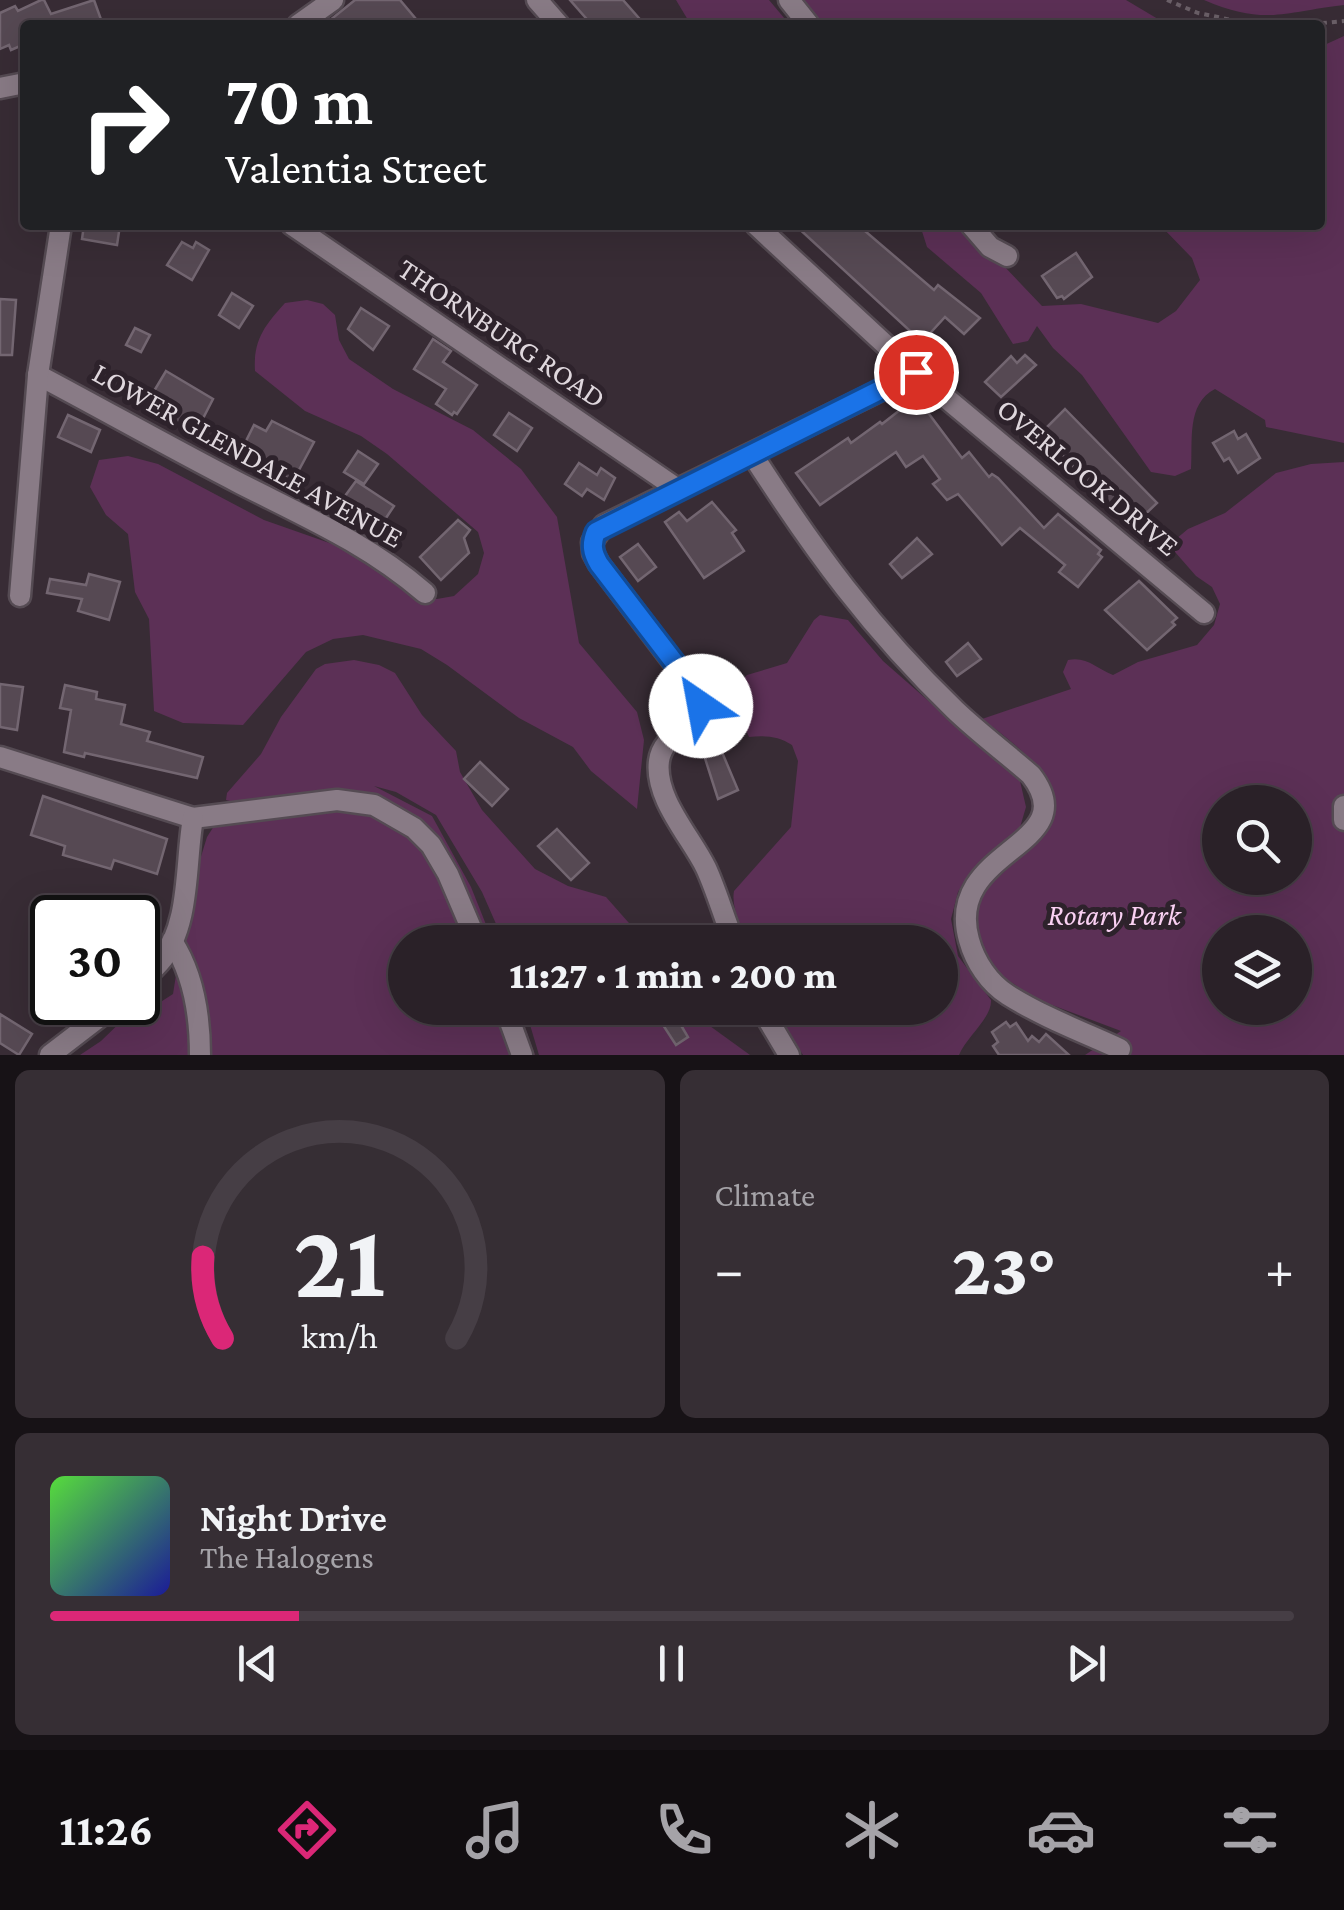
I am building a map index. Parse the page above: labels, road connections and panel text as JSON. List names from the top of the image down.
{
  "streets": {
    "street": ["THORNBURG ROAD", "LOWER GLENDALE AVENUE", "OVERLOOK DRIVE"]
  },
  "parks": ["Rotary Park"],
  "page": {
    "turn": ["70 m", "Valentia Street"],
    "limit": "30",
    "trip": "11:27 · 1 min · 200 m",
    "tile": "Climate",
    "heat": ["−", "23°", "+"],
    "song": ["Night Drive", "The Halogens"],
    "tabs": "11:26",
    "gauge": ["21", "km/h"]
  }
}
